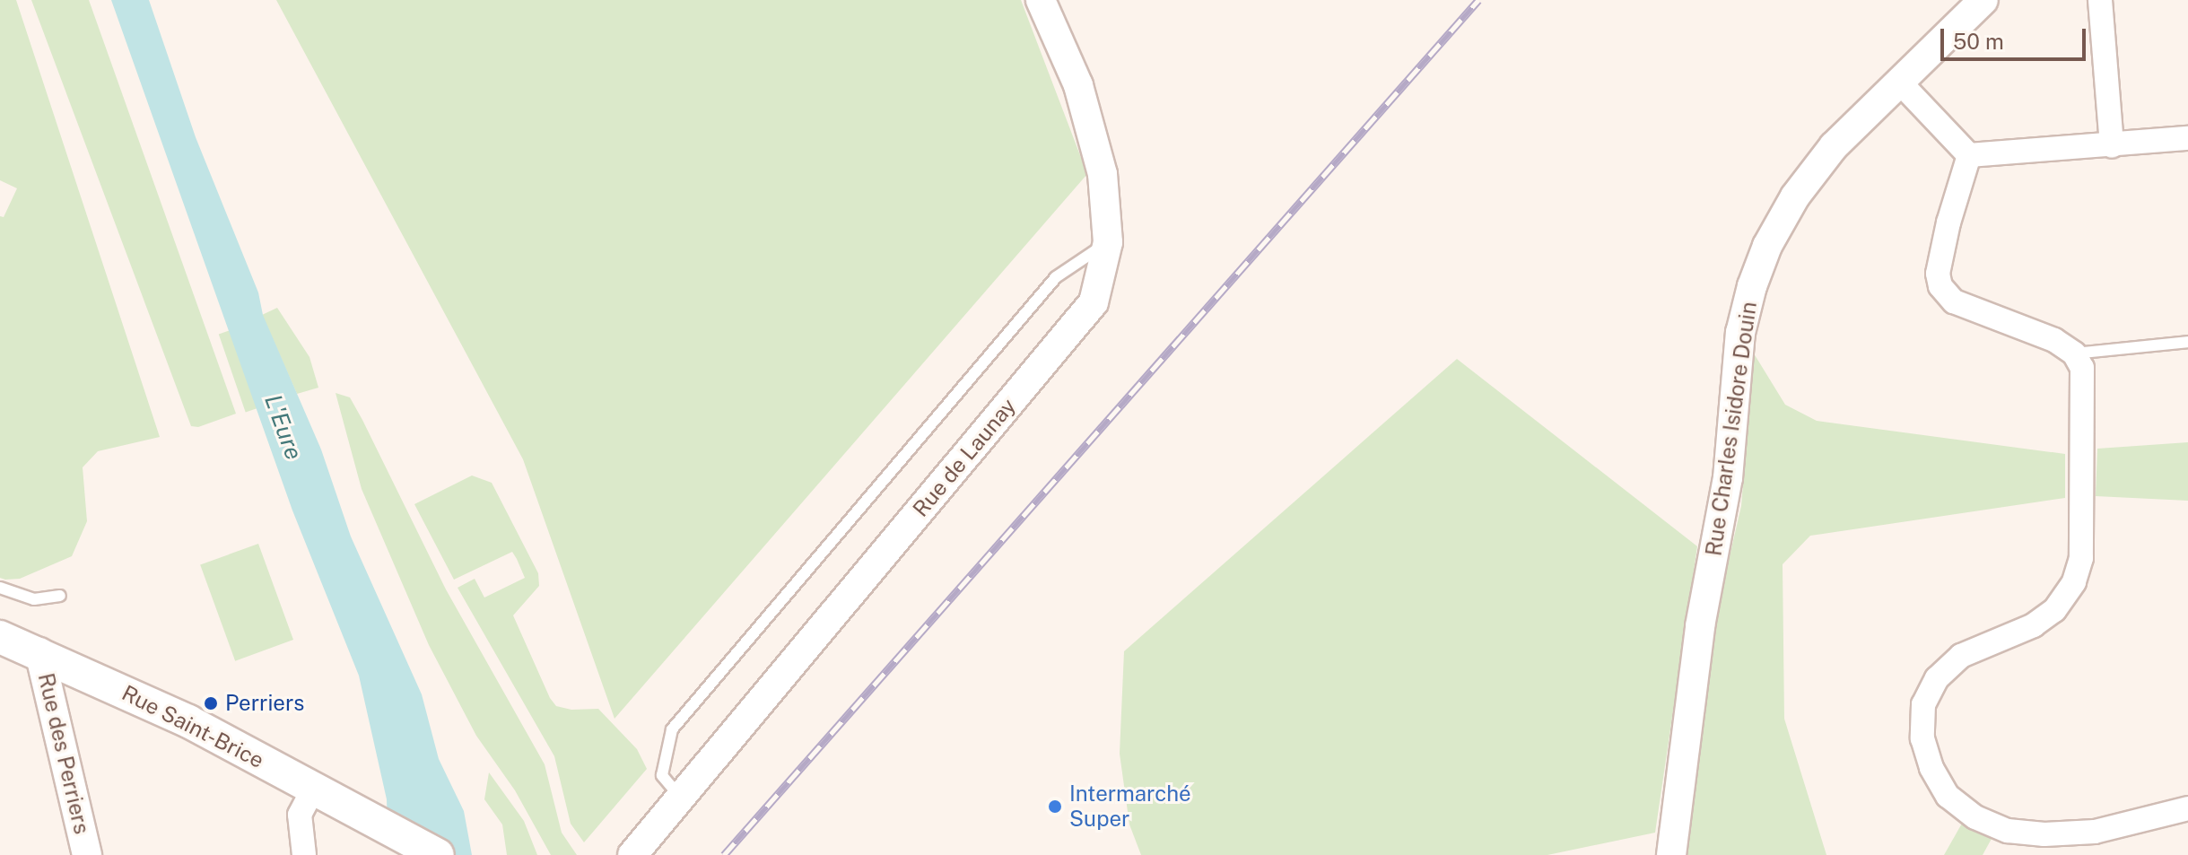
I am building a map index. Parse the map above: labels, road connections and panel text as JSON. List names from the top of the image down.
{
  "streets": {
    "main road": ["Rue Saint-Brice"],
    "street": ["Rue Charles Isidore Douin", "Rue de Launay", "Rue des Perriers"]
  },
  "crossings": [
    ["Rue Saint-Brice", "Rue des Perriers"]
  ],
  "water": ["L'Eure"],
  "places": ["Perriers", "Intermarché Super"],
  "scale_bar": "50 m"
}
